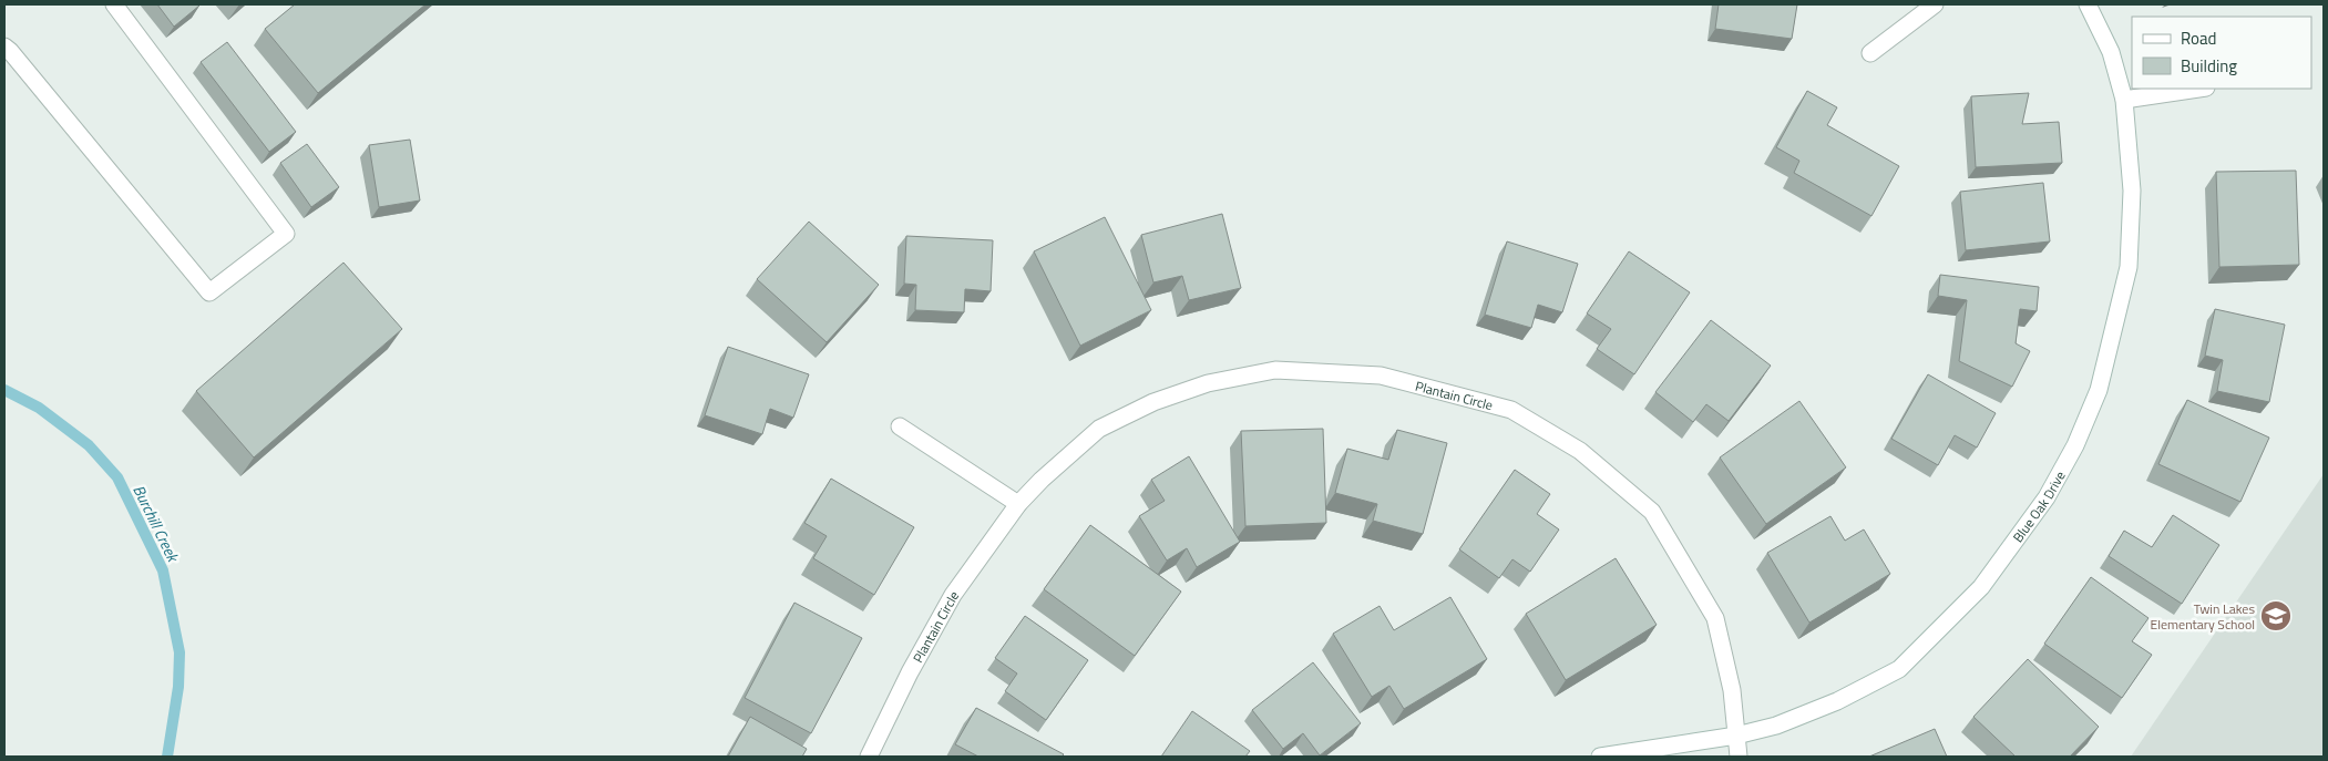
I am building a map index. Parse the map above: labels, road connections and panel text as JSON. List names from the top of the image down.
{
  "streets": {
    "street": ["Plantain Circle", "Blue Oak Drive"]
  },
  "crossings": [
    ["Plantain Circle", "Blue Oak Drive"]
  ],
  "water": ["Burchill Creek"],
  "places": {
    "school or university": ["Twin Lakes Elementary School"]
  },
  "legend": ["Road", "Building"]
}
